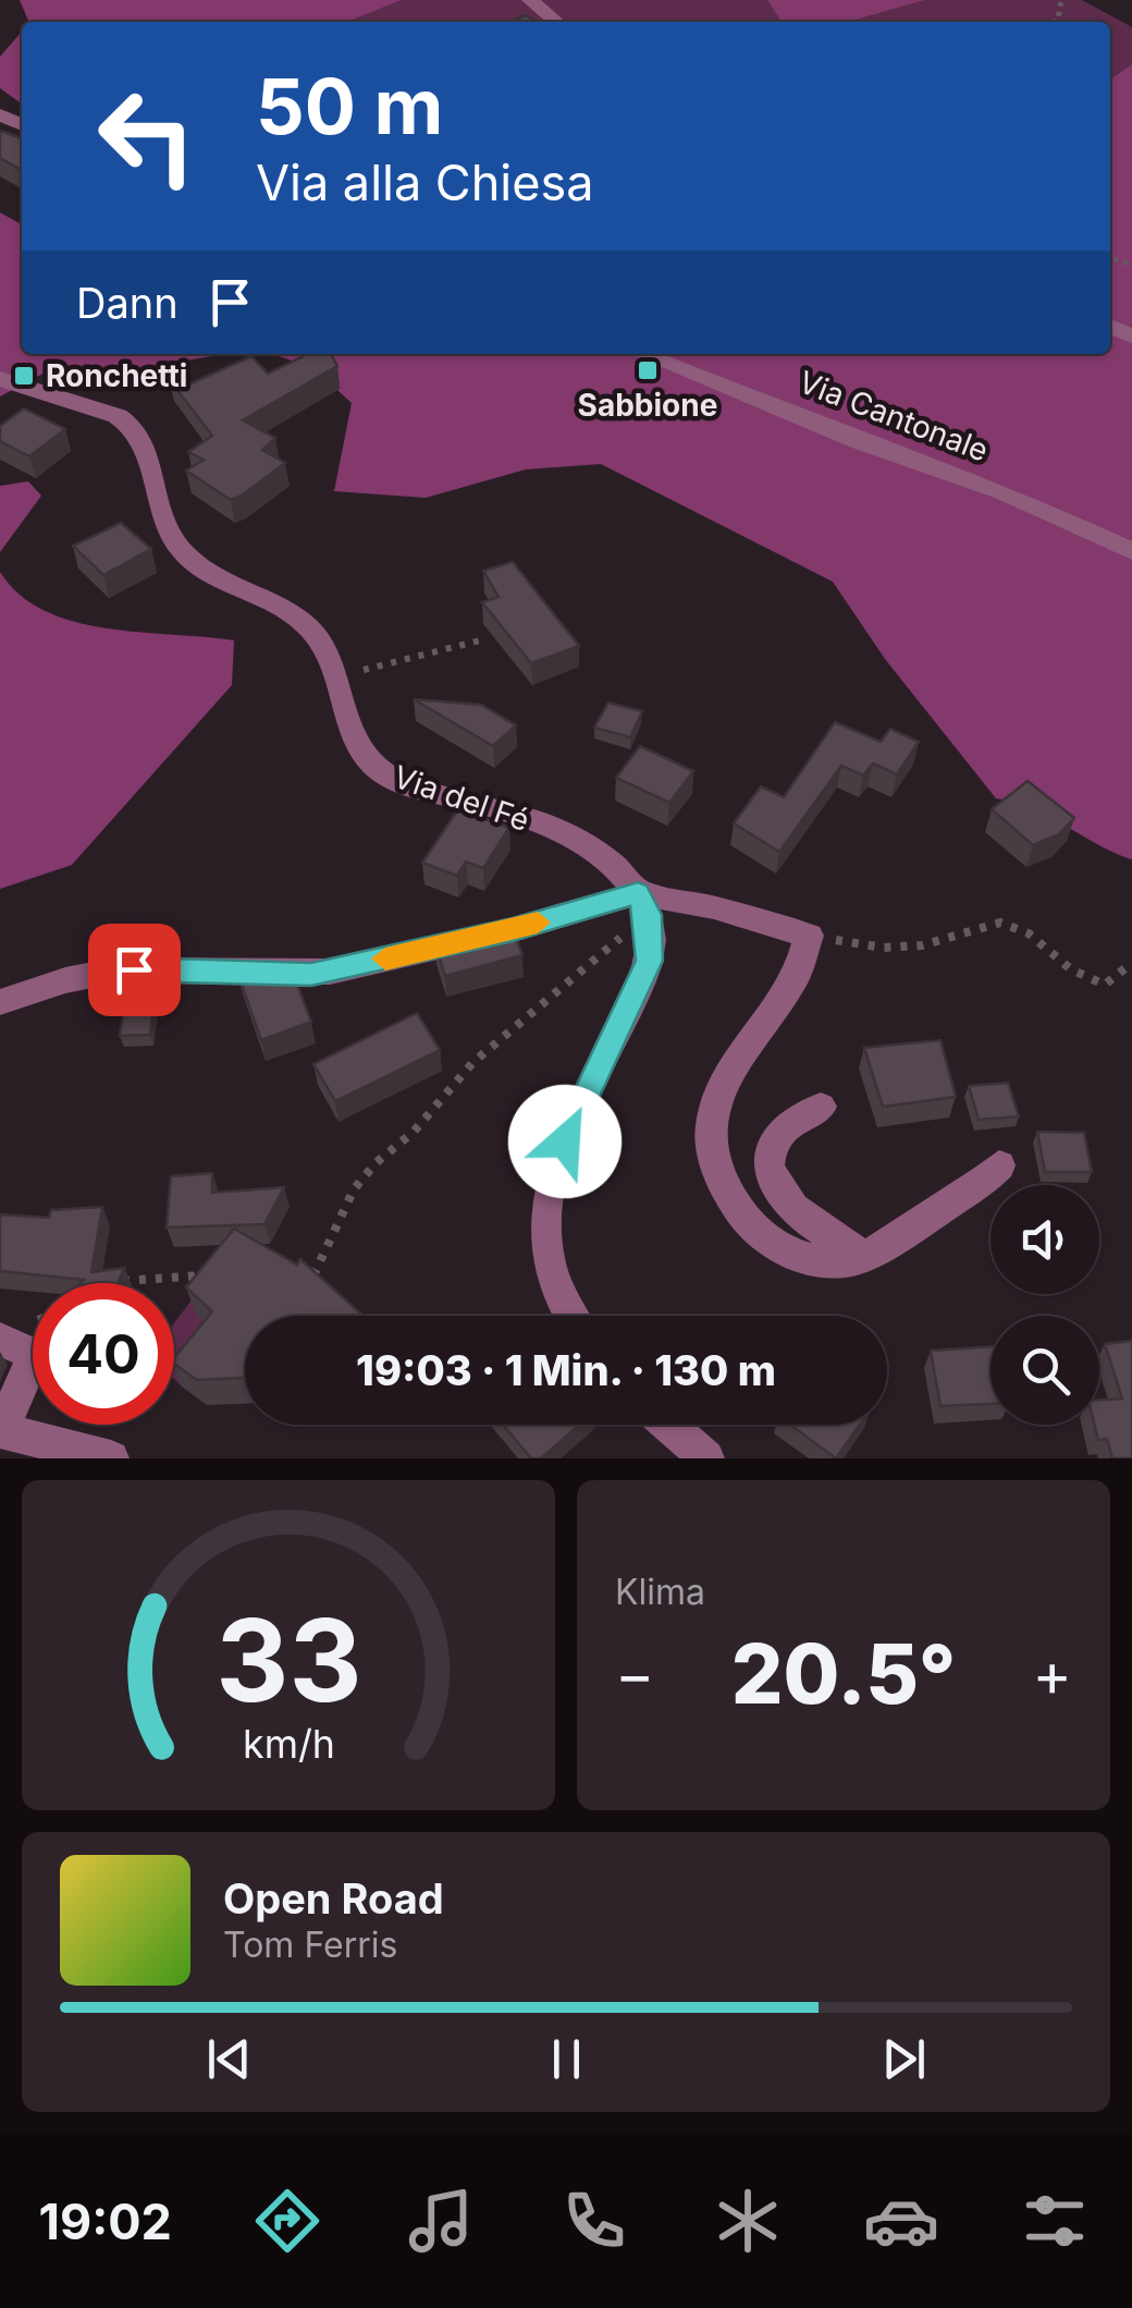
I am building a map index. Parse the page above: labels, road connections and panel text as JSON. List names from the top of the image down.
{
  "streets": {
    "street": ["Via Cantonale", "Via del Fé"]
  },
  "places": {
    "transit": ["Sabbione", "Ronchetti"]
  },
  "page": {
    "turn": ["50 m", "Via alla Chiesa"],
    "then": "Dann",
    "limit": "40",
    "trip": "19:03 · 1 Min. · 130 m",
    "tile": "Klima",
    "heat": ["−", "20.5°", "+"],
    "song": ["Open Road", "Tom Ferris"],
    "tabs": "19:02",
    "gauge": ["33", "km/h"]
  }
}
